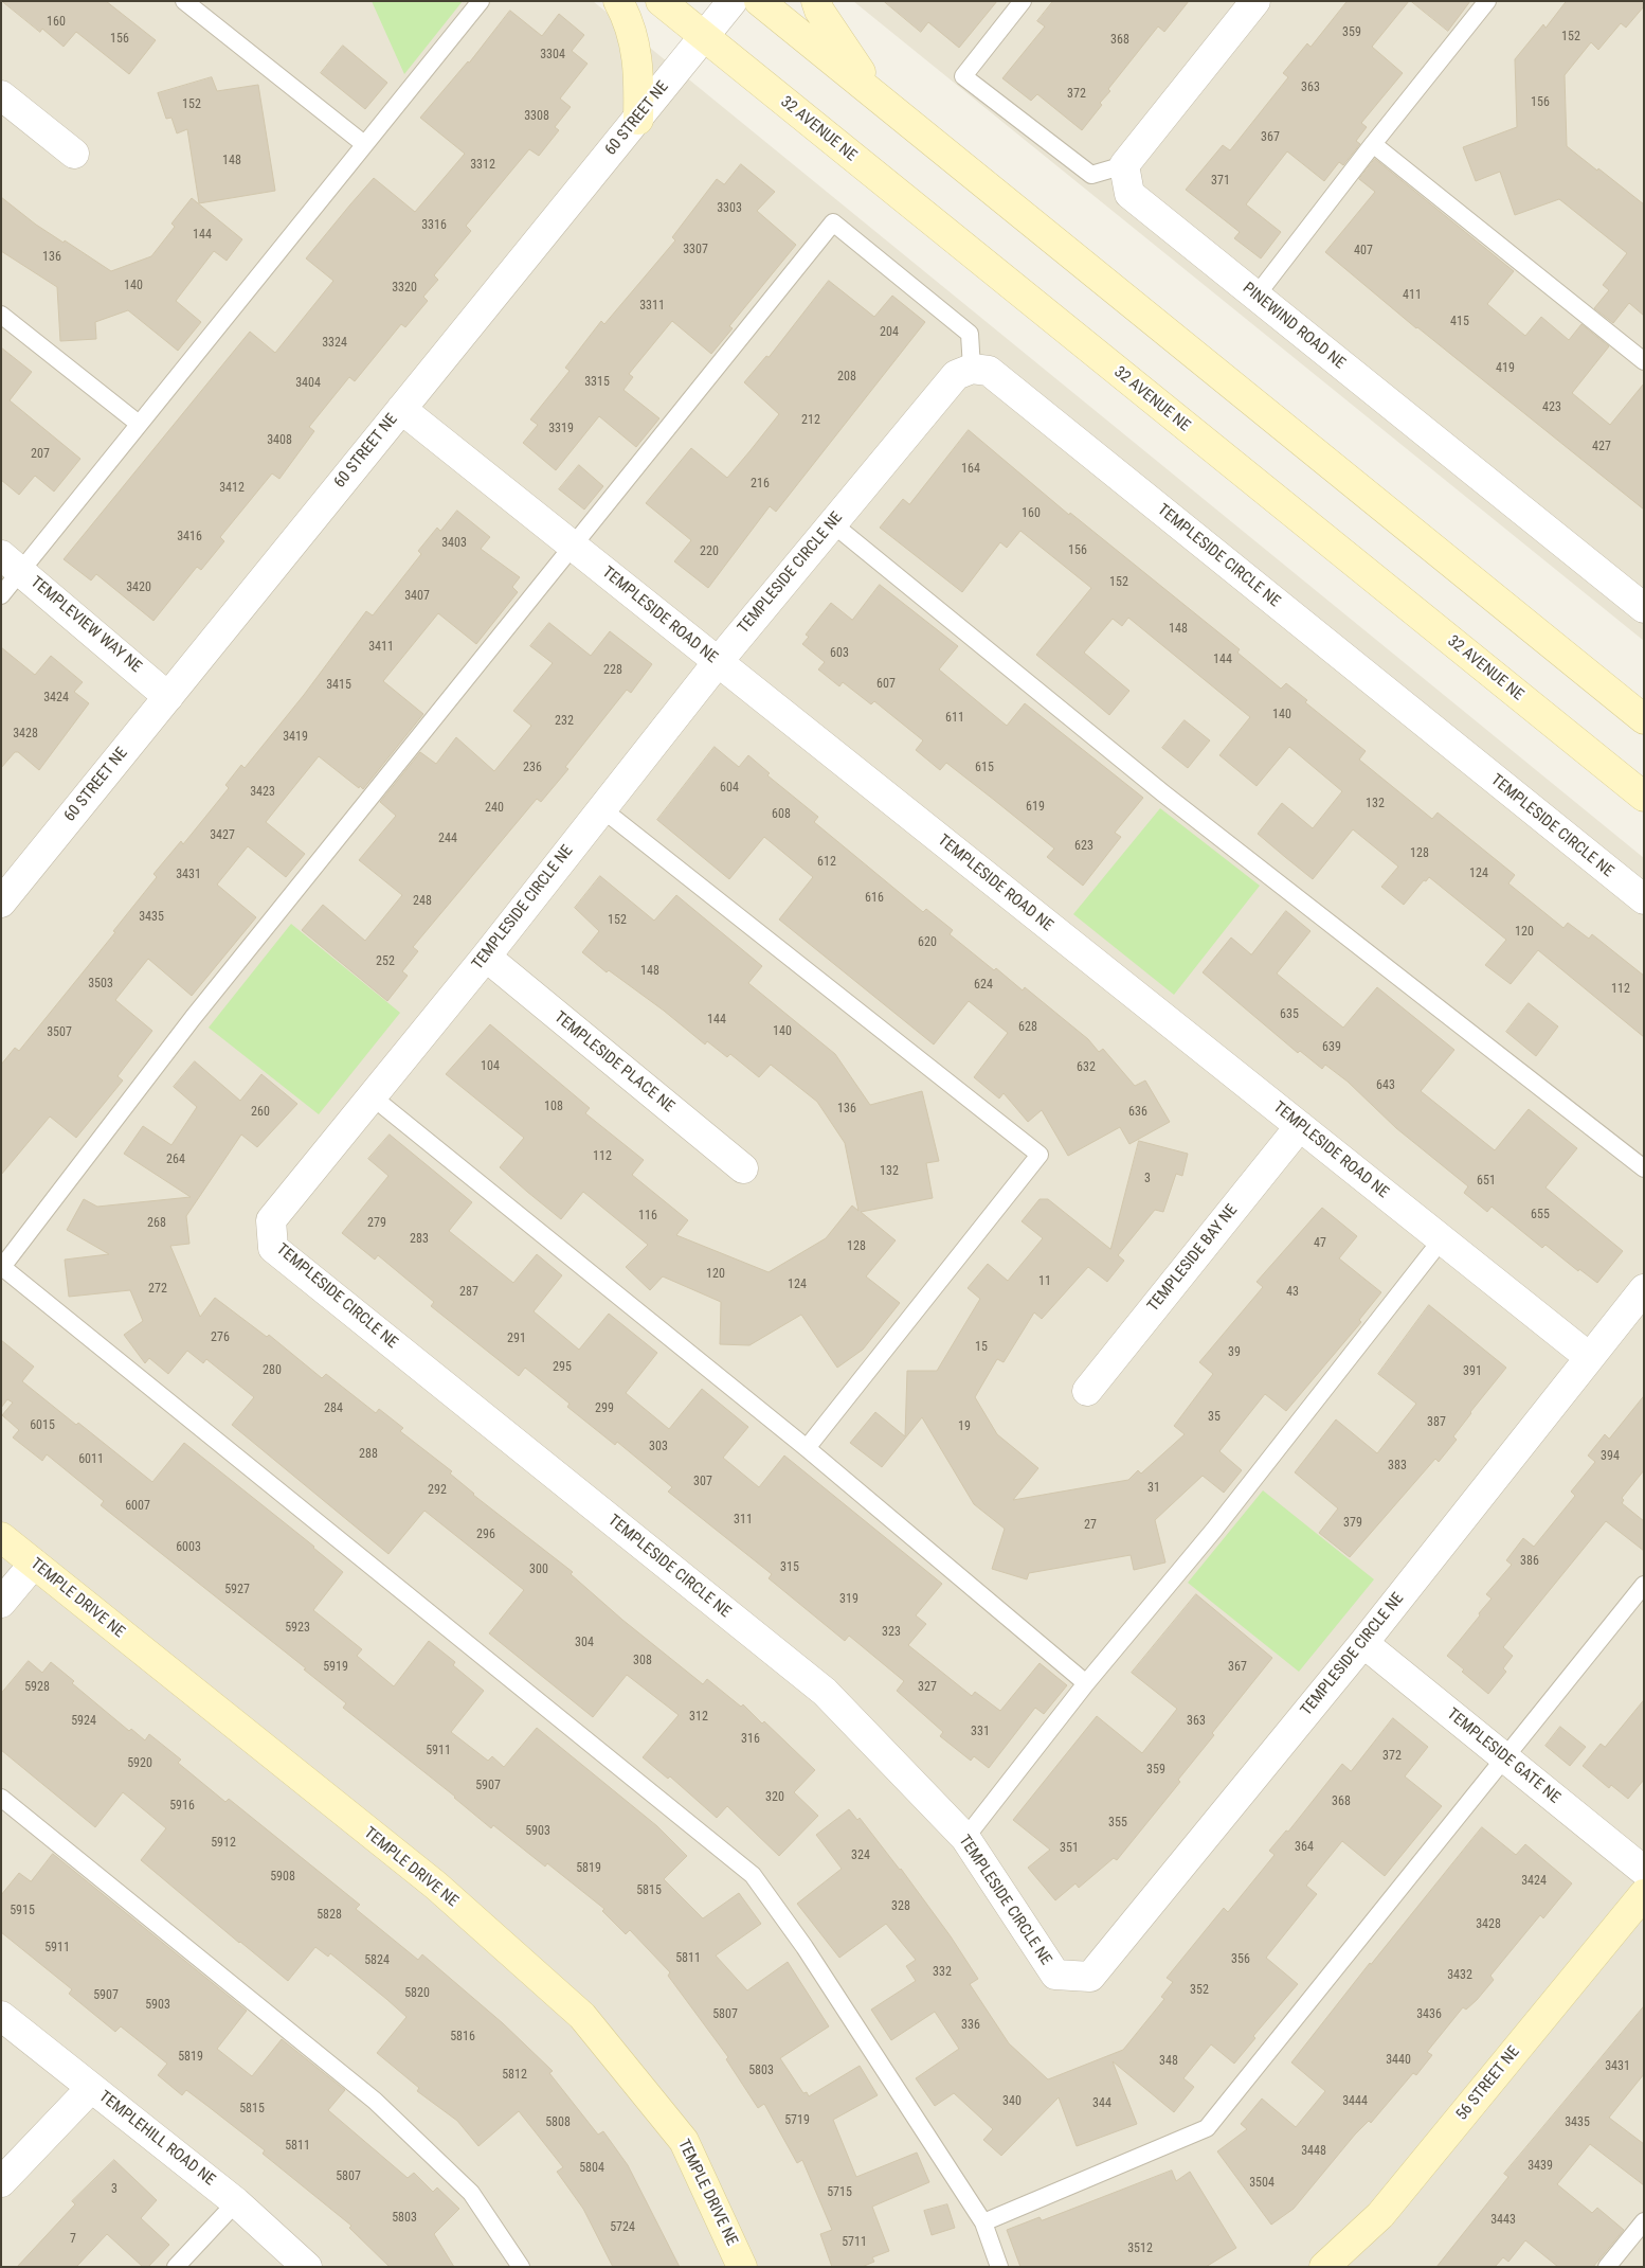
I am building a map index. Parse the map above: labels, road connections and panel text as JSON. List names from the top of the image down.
{
  "streets": {
    "main road": ["32 AVENUE NE", "TEMPLE DRIVE NE", "56 STREET NE"],
    "street": [
      "60 STREET NE",
      "PINEWIND ROAD NE",
      "TEMPLESIDE CIRCLE NE",
      "TEMPLESIDE ROAD NE",
      "TEMPLEVIEW WAY NE",
      "TEMPLESIDE PLACE NE",
      "TEMPLESIDE BAY NE",
      "TEMPLESIDE GATE NE",
      "TEMPLEHILL ROAD NE"
    ]
  },
  "crossings": [
    ["60 STREET NE", "32 AVENUE NE"],
    ["60 STREET NE", "TEMPLESIDE ROAD NE"],
    ["60 STREET NE", "TEMPLEVIEW WAY NE"],
    ["TEMPLESIDE CIRCLE NE", "TEMPLESIDE ROAD NE"],
    ["TEMPLESIDE CIRCLE NE", "TEMPLESIDE PLACE NE"],
    ["TEMPLESIDE CIRCLE NE", "TEMPLESIDE GATE NE"],
    ["TEMPLESIDE ROAD NE", "TEMPLESIDE BAY NE"]
  ],
  "house_numbers": [
    "160",
    "359",
    "152",
    "156",
    "368",
    "3304",
    "363",
    "372",
    "156",
    "152",
    "3308",
    "367",
    "148",
    "3312",
    "371",
    "3303",
    "3316",
    "144",
    "3307",
    "407",
    "136",
    "140",
    "3320",
    "411",
    "3311",
    "415",
    "204",
    "3324",
    "419",
    "208",
    "3315",
    "3404",
    "423",
    "212",
    "3319",
    "3408",
    "427",
    "207",
    "164",
    "216",
    "3412",
    "160",
    "3416",
    "3403",
    "156",
    "220",
    "152",
    "3420",
    "3407",
    "148",
    "3411",
    "603",
    "144",
    "228",
    "607",
    "3415",
    "3424",
    "140",
    "611",
    "232",
    "3428",
    "3419",
    "236",
    "615",
    "604",
    "3423",
    "132",
    "619",
    "240",
    "608",
    "3427",
    "244",
    "623",
    "128",
    "612",
    "124",
    "3431",
    "616",
    "248",
    "3435",
    "152",
    "120",
    "620",
    "252",
    "148",
    "3503",
    "624",
    "112",
    "635",
    "144",
    "628",
    "140",
    "3507",
    "639",
    "104",
    "632",
    "643",
    "108",
    "136",
    "260",
    "636",
    "112",
    "264",
    "132",
    "3",
    "651",
    "655",
    "116",
    "268",
    "279",
    "283",
    "47",
    "128",
    "120",
    "11",
    "124",
    "272",
    "287",
    "43",
    "276",
    "291",
    "15",
    "39",
    "295",
    "280",
    "391",
    "284",
    "299",
    "35",
    "387",
    "6015",
    "19",
    "303",
    "288",
    "394",
    "6011",
    "383",
    "307",
    "31",
    "292",
    "6007",
    "311",
    "379",
    "27",
    "296",
    "6003",
    "386",
    "315",
    "300",
    "5927",
    "319",
    "5923",
    "323",
    "304",
    "308",
    "5919",
    "367",
    "5928",
    "327",
    "312",
    "5924",
    "363",
    "331",
    "316",
    "5911",
    "372",
    "5920",
    "359",
    "5907",
    "320",
    "368",
    "5916",
    "355",
    "5903",
    "5912",
    "364",
    "351",
    "324",
    "5819",
    "5908",
    "3424",
    "5815",
    "328",
    "5915",
    "5828",
    "3428",
    "5911",
    "5811",
    "356",
    "5824",
    "332",
    "3432",
    "352",
    "5820",
    "5907",
    "5903",
    "5807",
    "3436",
    "336",
    "5816",
    "5819",
    "3440",
    "348",
    "3431",
    "5803",
    "5812",
    "340",
    "3444",
    "344",
    "5815",
    "5719",
    "5808",
    "3435",
    "5811",
    "3448",
    "3439",
    "5804",
    "5807",
    "3504",
    "3",
    "5715",
    "5803",
    "3443",
    "5724",
    "7",
    "5711",
    "3512"
  ]
}
